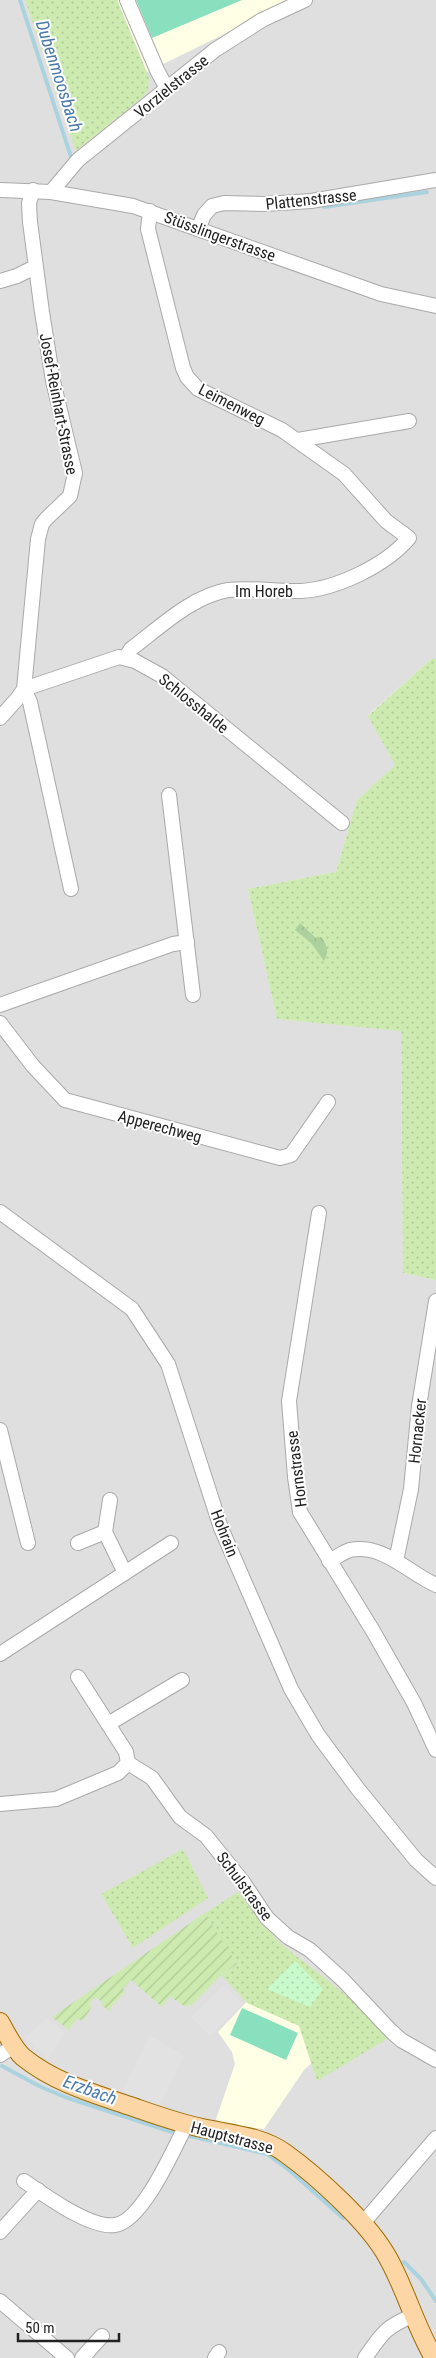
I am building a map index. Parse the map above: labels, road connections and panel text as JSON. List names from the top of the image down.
{
  "streets": {
    "main road": ["Hauptstrasse"],
    "street": [
      "Vorzielstrasse",
      "Plattenstrasse",
      "Stüsslingerstrasse",
      "Josef-Reinhart-Strasse",
      "Leimenweg",
      "Im Horeb",
      "Schlosshalde",
      "Apperechweg",
      "Hornacker",
      "Hornstrasse",
      "Hohrain",
      "Schulstrasse"
    ]
  },
  "crossings": [
    ["Vorzielstrasse", "Stüsslingerstrasse"],
    ["Plattenstrasse", "Stüsslingerstrasse"],
    ["Stüsslingerstrasse", "Josef-Reinhart-Strasse"],
    ["Stüsslingerstrasse", "Leimenweg"],
    ["Leimenweg", "Im Horeb"],
    ["Im Horeb", "Schlosshalde"]
  ],
  "water": ["Dubenmoosbach", "Erzbach"],
  "scale_bar": "50 m"
}
